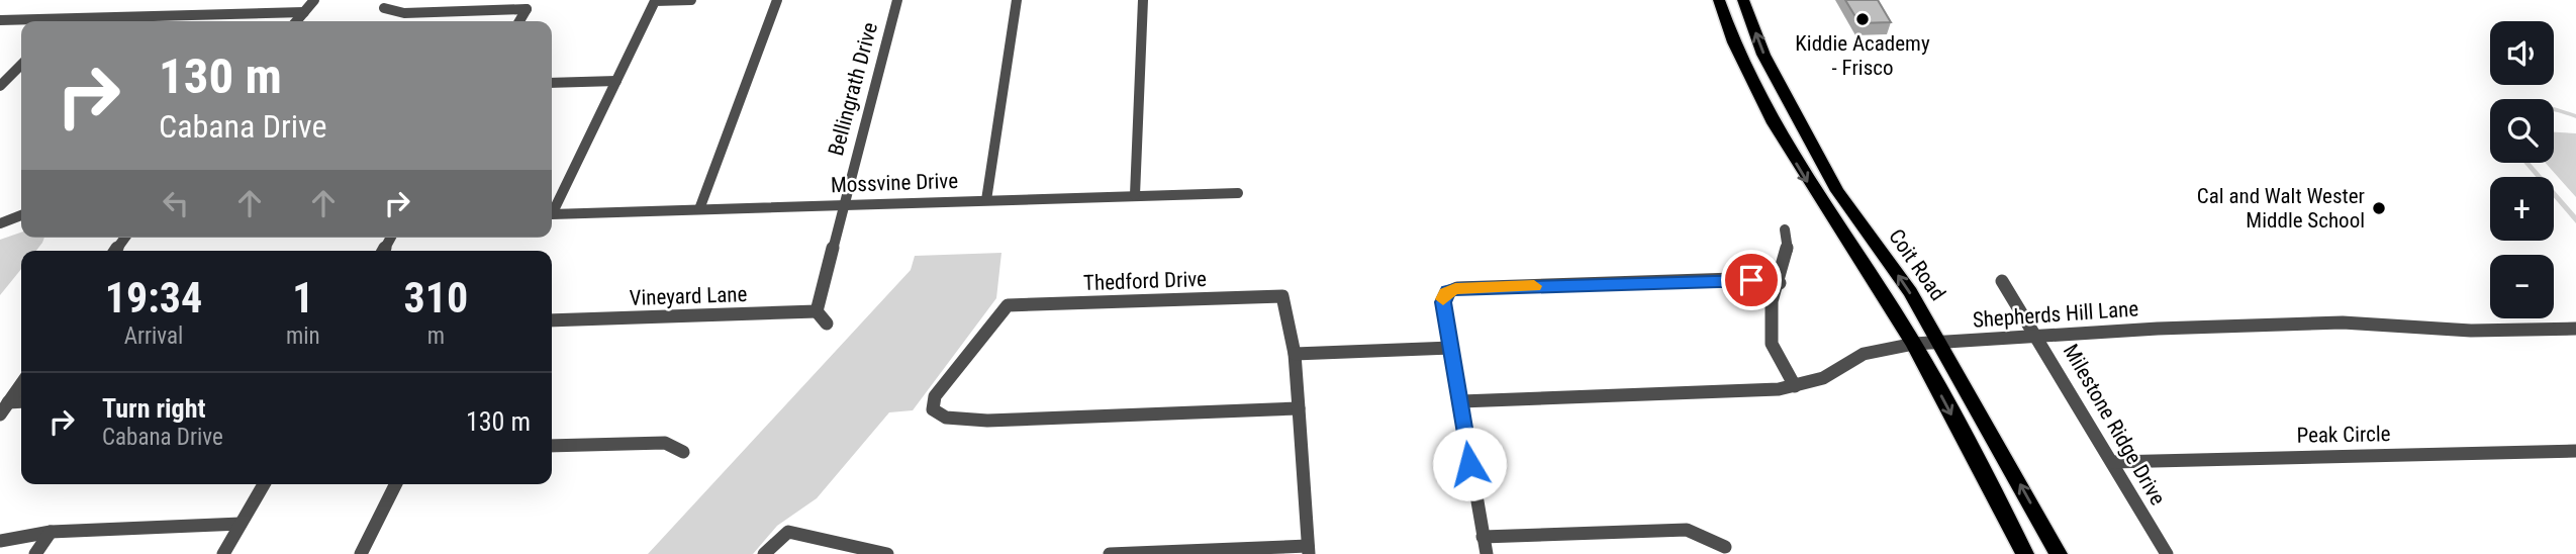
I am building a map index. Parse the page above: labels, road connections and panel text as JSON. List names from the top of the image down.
{
  "streets": {
    "main road": ["Coit Road"],
    "street": [
      "Bellingrath Drive",
      "Mossvine Drive",
      "Thedford Drive",
      "Vineyard Lane",
      "Shepherds Hill Lane",
      "Milestone Ridge Drive",
      "Peak Circle"
    ]
  },
  "crossings": [
    ["Bellingrath Drive", "Mossvine Drive"],
    ["Bellingrath Drive", "Vineyard Lane"],
    ["Coit Road", "Shepherds Hill Lane"],
    ["Shepherds Hill Lane", "Milestone Ridge Drive"],
    ["Milestone Ridge Drive", "Peak Circle"]
  ],
  "places": ["Kiddie Academy - Frisco", "Cal and Walt Wester Middle School"],
  "page": {
    "map_buttons": ["+", "−"],
    "turn": ["130 m", "Cabana Drive"],
    "eta": [
      "19:34",
      "Arrival",
      "1",
      "min",
      "310",
      "m"
    ],
    "list": [
      {
        "name": "Turn right",
        "note": "Cabana Drive",
        "value": "130 m"
      }
    ]
  }
}
